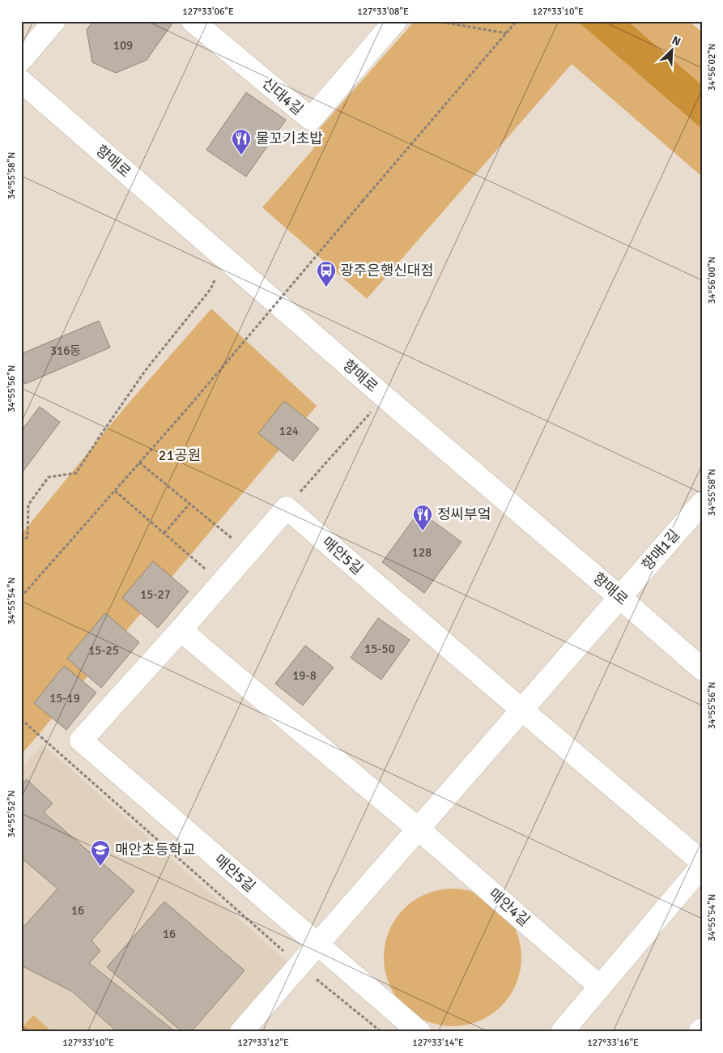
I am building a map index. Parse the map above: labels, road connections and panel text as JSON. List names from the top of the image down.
{
  "streets": {
    "street": [
      "신대4길",
      "향매로",
      "향매1길",
      "매안5길",
      "매안4길"
    ]
  },
  "crossings": [
    ["향매로", "향매1길"]
  ],
  "parks": ["21공원"],
  "places": {
    "restaurant": ["물꼬기초밥", "정씨부엌"],
    "bus stop": ["광주은행신대점"],
    "school or university": ["매안초등학교"]
  },
  "house_numbers": [
    "109",
    "316동",
    "124",
    "128",
    "15-27",
    "15-50",
    "15-25",
    "19-8",
    "15-19",
    "16",
    "16"
  ],
  "north": "top right",
  "coordinates": [
    "127°33'06\"E",
    "127°33'08\"E",
    "127°33'10\"E",
    "34°56'02\"N",
    "34°55'58\"N",
    "34°56'00\"N",
    "34°55'56\"N",
    "34°55'54\"N",
    "34°55'52\"N",
    "127°33'12\"E",
    "127°33'14\"E",
    "127°33'16\"E"
  ]
}
